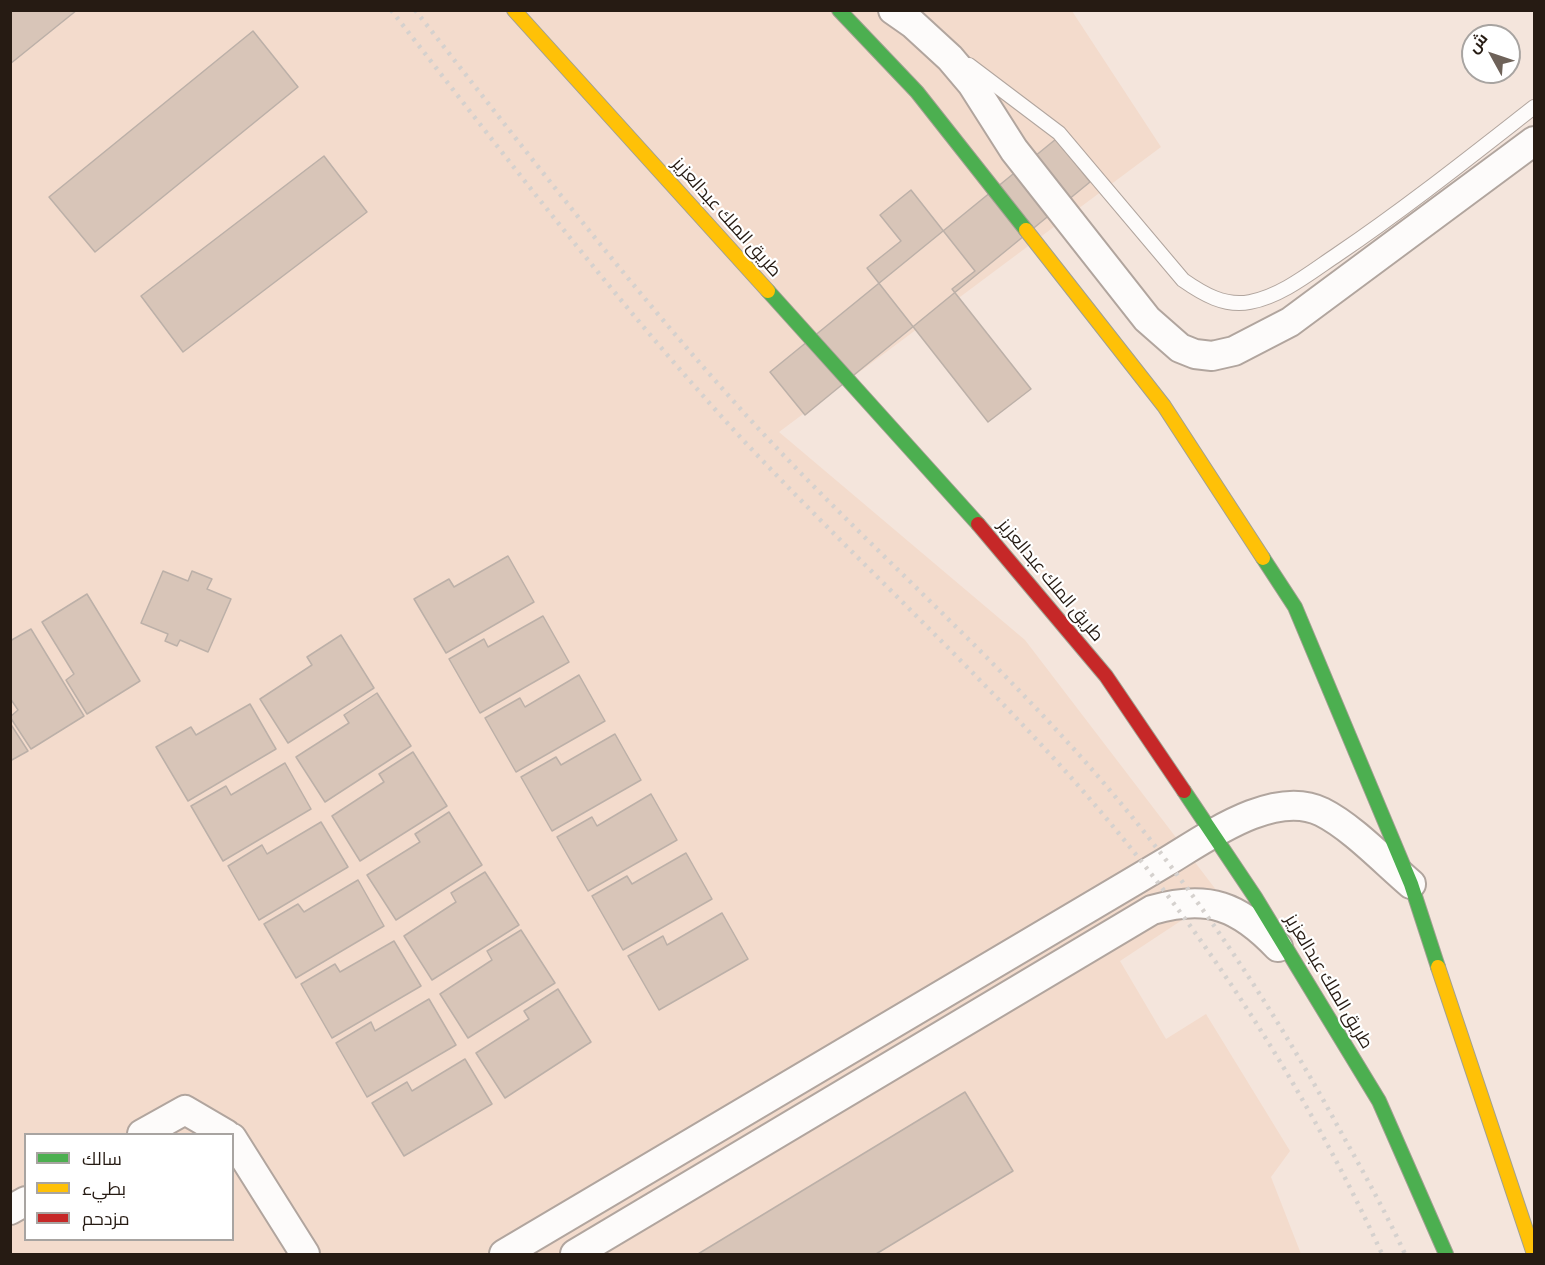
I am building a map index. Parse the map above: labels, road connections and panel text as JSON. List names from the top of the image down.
{
  "streets": {
    "highway": ["طريق الملك عبدالعزيز"]
  },
  "legend": ["سالك", "بطيء", "مزدحم"],
  "north": "top left"
}
